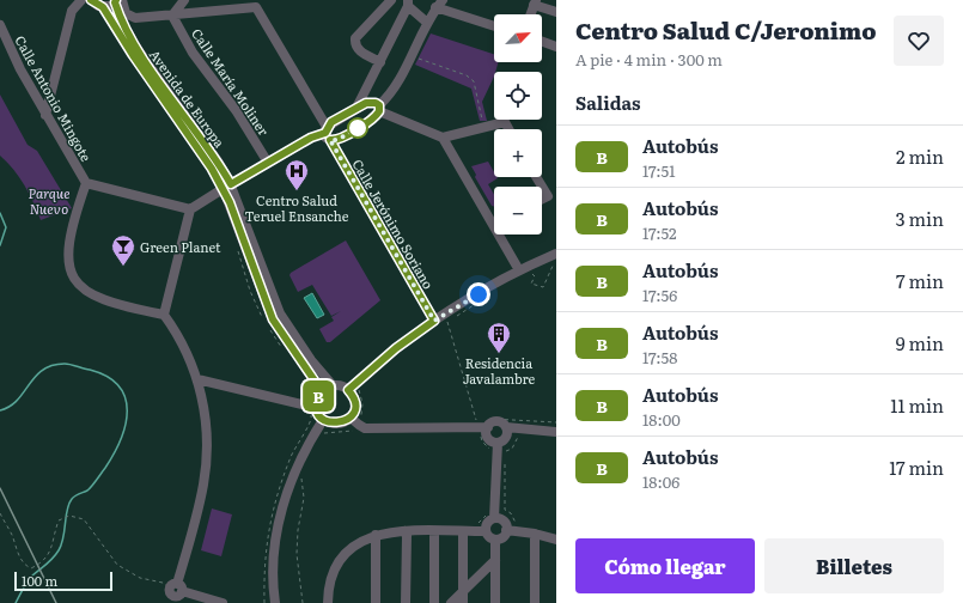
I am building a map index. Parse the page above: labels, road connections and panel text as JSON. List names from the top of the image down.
{
  "streets": {
    "street": [
      "Calle María Moliner",
      "Calle Antonio Mingote",
      "Avenida de Europa",
      "Calle Jerónimo Soriano"
    ]
  },
  "crossings": [
    ["Calle María Moliner", "Calle Jerónimo Soriano"]
  ],
  "parks": ["Parque Nuevo"],
  "places": {
    "hospital": ["Centro Salud Teruel Ensanche"],
    "bar": ["Green Planet"],
    "building": ["Residencia Javalambre"]
  },
  "lines": ["bus line B"],
  "scale_bar": "100 m",
  "north": "top right",
  "page": {
    "on_map": "B",
    "heading": [
      ["Centro Salud C/Jeronimo", "A pie · 4 min · 300 m"],
      "Salidas"
    ],
    "map_buttons": ["+", "−"],
    "list": [
      {
        "mark": "B",
        "name": "Autobús",
        "note": "17:51",
        "value": "2 min"
      },
      {
        "mark": "B",
        "name": "Autobús",
        "note": "17:52",
        "value": "3 min"
      },
      {
        "mark": "B",
        "name": "Autobús",
        "note": "17:56",
        "value": "7 min"
      },
      {
        "mark": "B",
        "name": "Autobús",
        "note": "17:58",
        "value": "9 min"
      },
      {
        "mark": "B",
        "name": "Autobús",
        "note": "18:00",
        "value": "11 min"
      },
      {
        "mark": "B",
        "name": "Autobús",
        "note": "18:06",
        "value": "17 min"
      }
    ],
    "buttons": ["Cómo llegar", "Billetes"],
    "scale": "100 m"
  }
}
